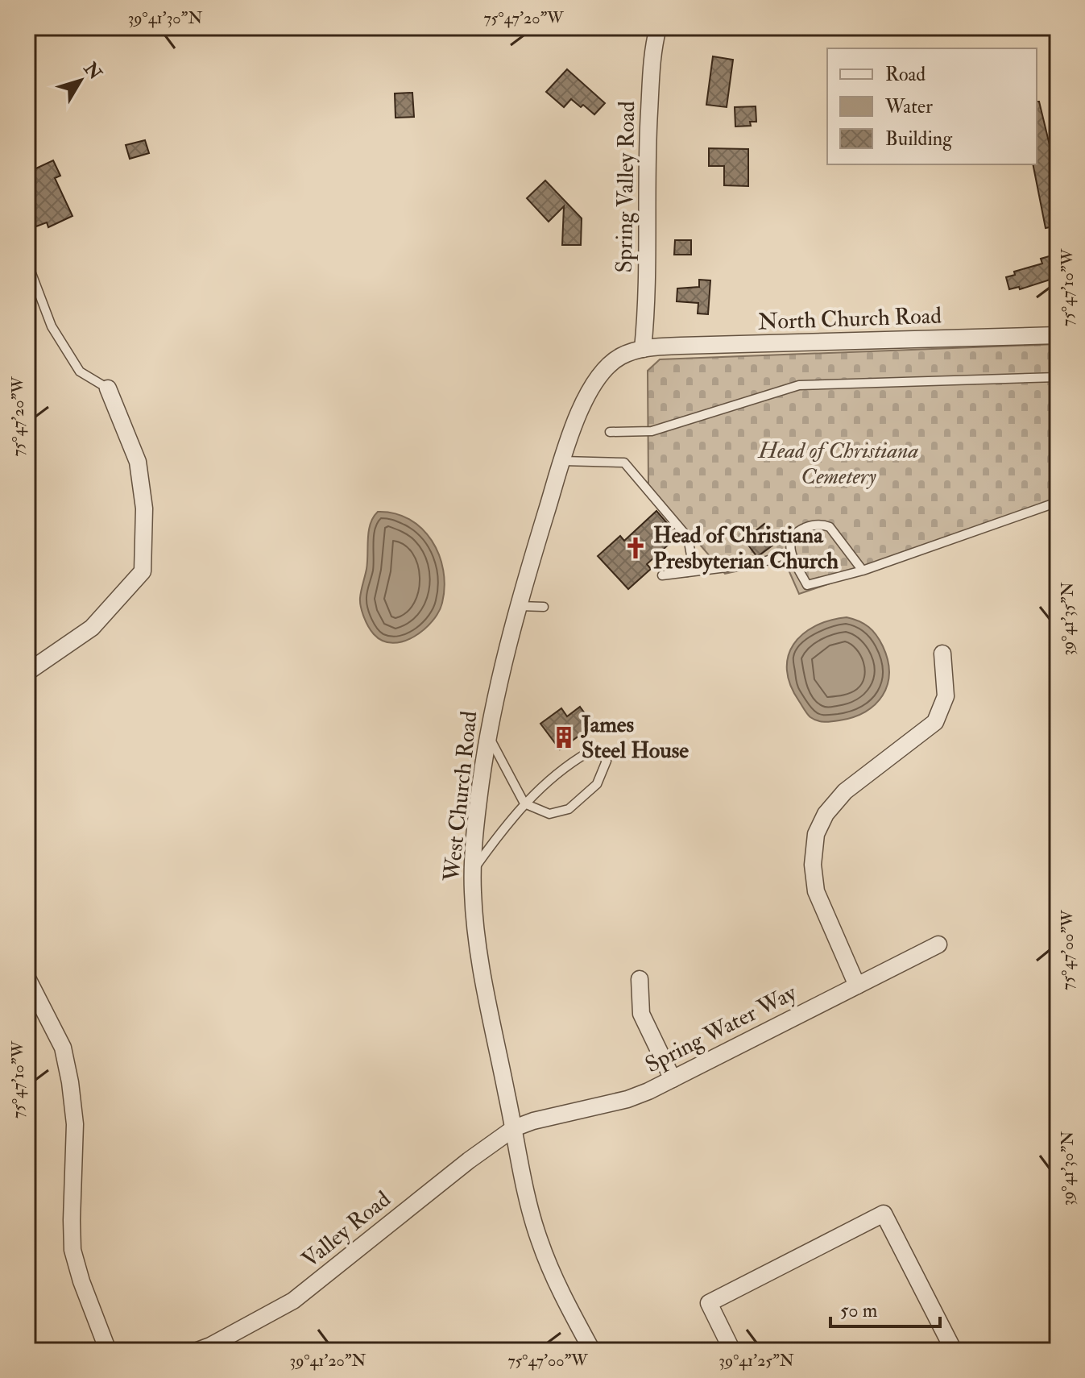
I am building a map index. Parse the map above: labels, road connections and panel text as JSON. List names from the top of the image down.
{
  "streets": {
    "street": [
      "Spring Valley Road",
      "North Church Road",
      "West Church Road",
      "Spring Water Way",
      "Valley Road"
    ]
  },
  "crossings": [
    ["Spring Valley Road", "North Church Road"],
    ["Spring Valley Road", "West Church Road"],
    ["North Church Road", "West Church Road"],
    ["West Church Road", "Spring Water Way"],
    ["West Church Road", "Valley Road"],
    ["Spring Water Way", "Valley Road"]
  ],
  "parks": ["Head of Christiana Cemetery"],
  "places": {
    "church": ["Head of Christiana Presbyterian Church"],
    "building": ["James Steel House"]
  },
  "legend": ["Road", "Water", "Building"],
  "scale_bar": "50 m",
  "north": "top right",
  "coordinates": [
    "39°41'30\"N",
    "75°47'20\"W",
    "75°47'10\"W",
    "39°41'35\"N",
    "75°47'00\"W",
    "39°41'20\"N",
    "39°41'25\"N"
  ]
}
